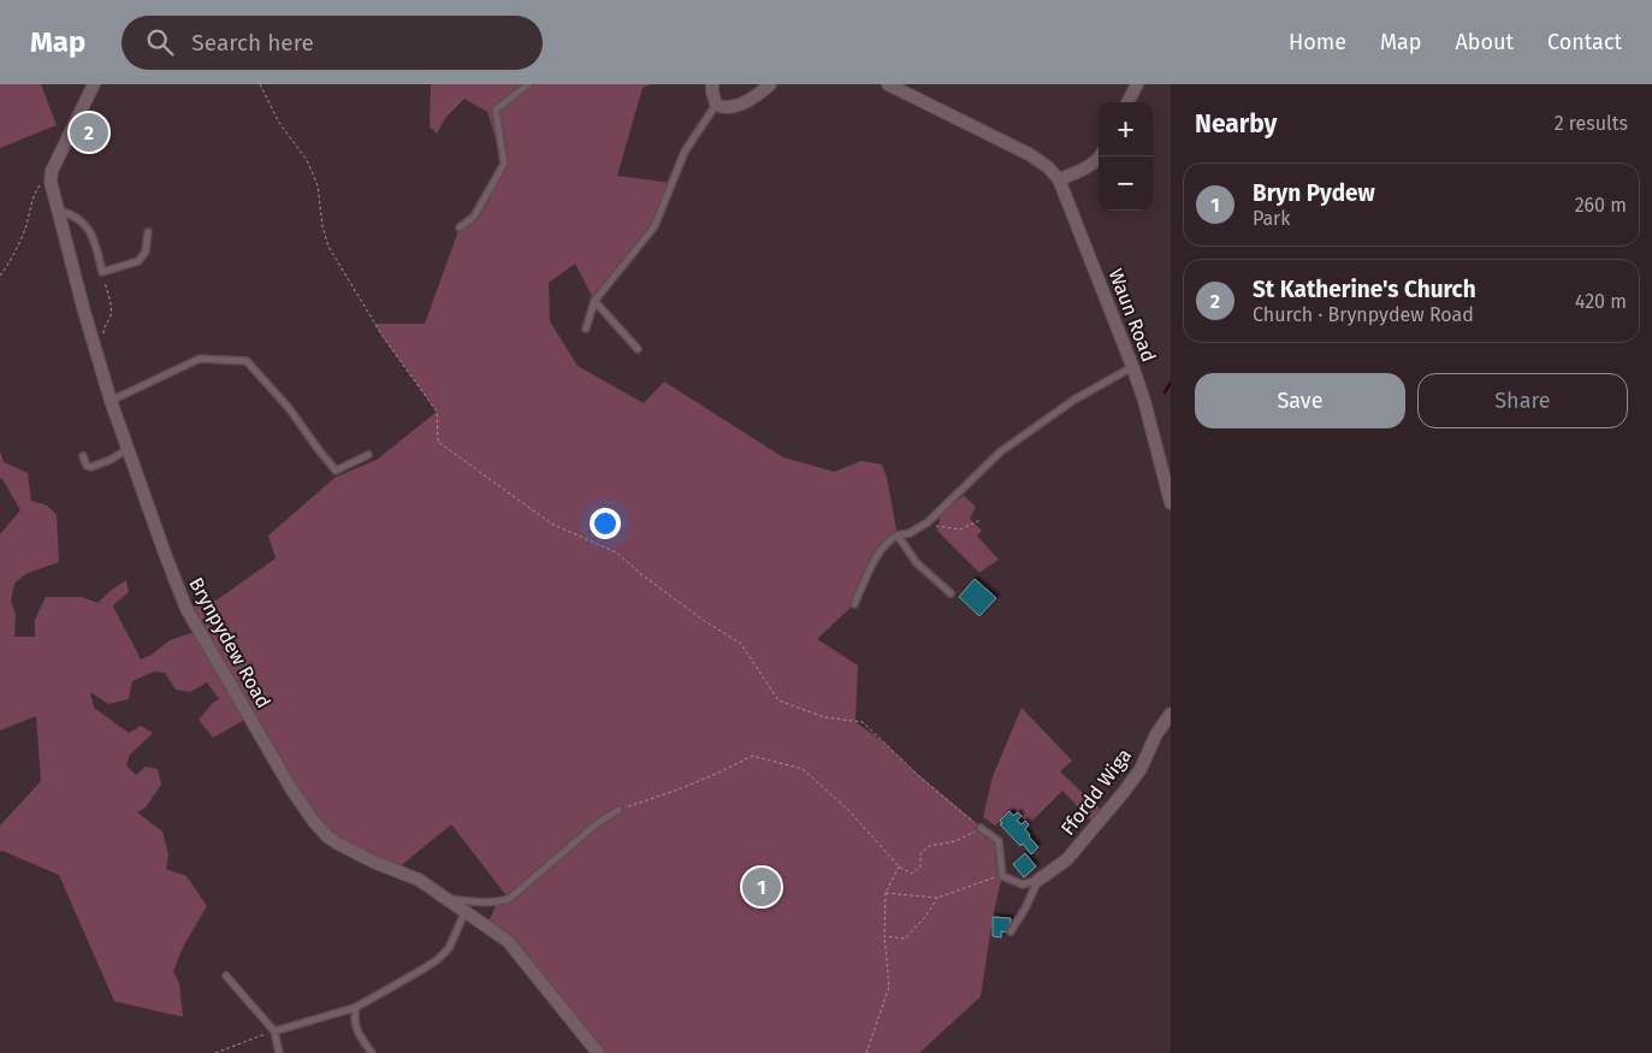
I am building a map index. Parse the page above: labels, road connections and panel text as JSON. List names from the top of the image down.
{
  "streets": {
    "street": ["Waun Road", "Brynpydew Road", "Ffordd Wiga"]
  },
  "page": {
    "header": "Map",
    "search": "Search here",
    "nav": [
      "Home",
      "Map",
      "About",
      "Contact"
    ],
    "heading": ["Nearby", "2 results"],
    "map_buttons": ["+", "−"],
    "pins": ["2", "1"],
    "list": [
      {
        "mark": "1",
        "name": "Bryn Pydew",
        "note": "Park",
        "value": "260 m"
      },
      {
        "mark": "2",
        "name": "St Katherine's Church",
        "note": "Church · Brynpydew Road",
        "value": "420 m"
      }
    ],
    "buttons": ["Save", "Share"]
  }
}
